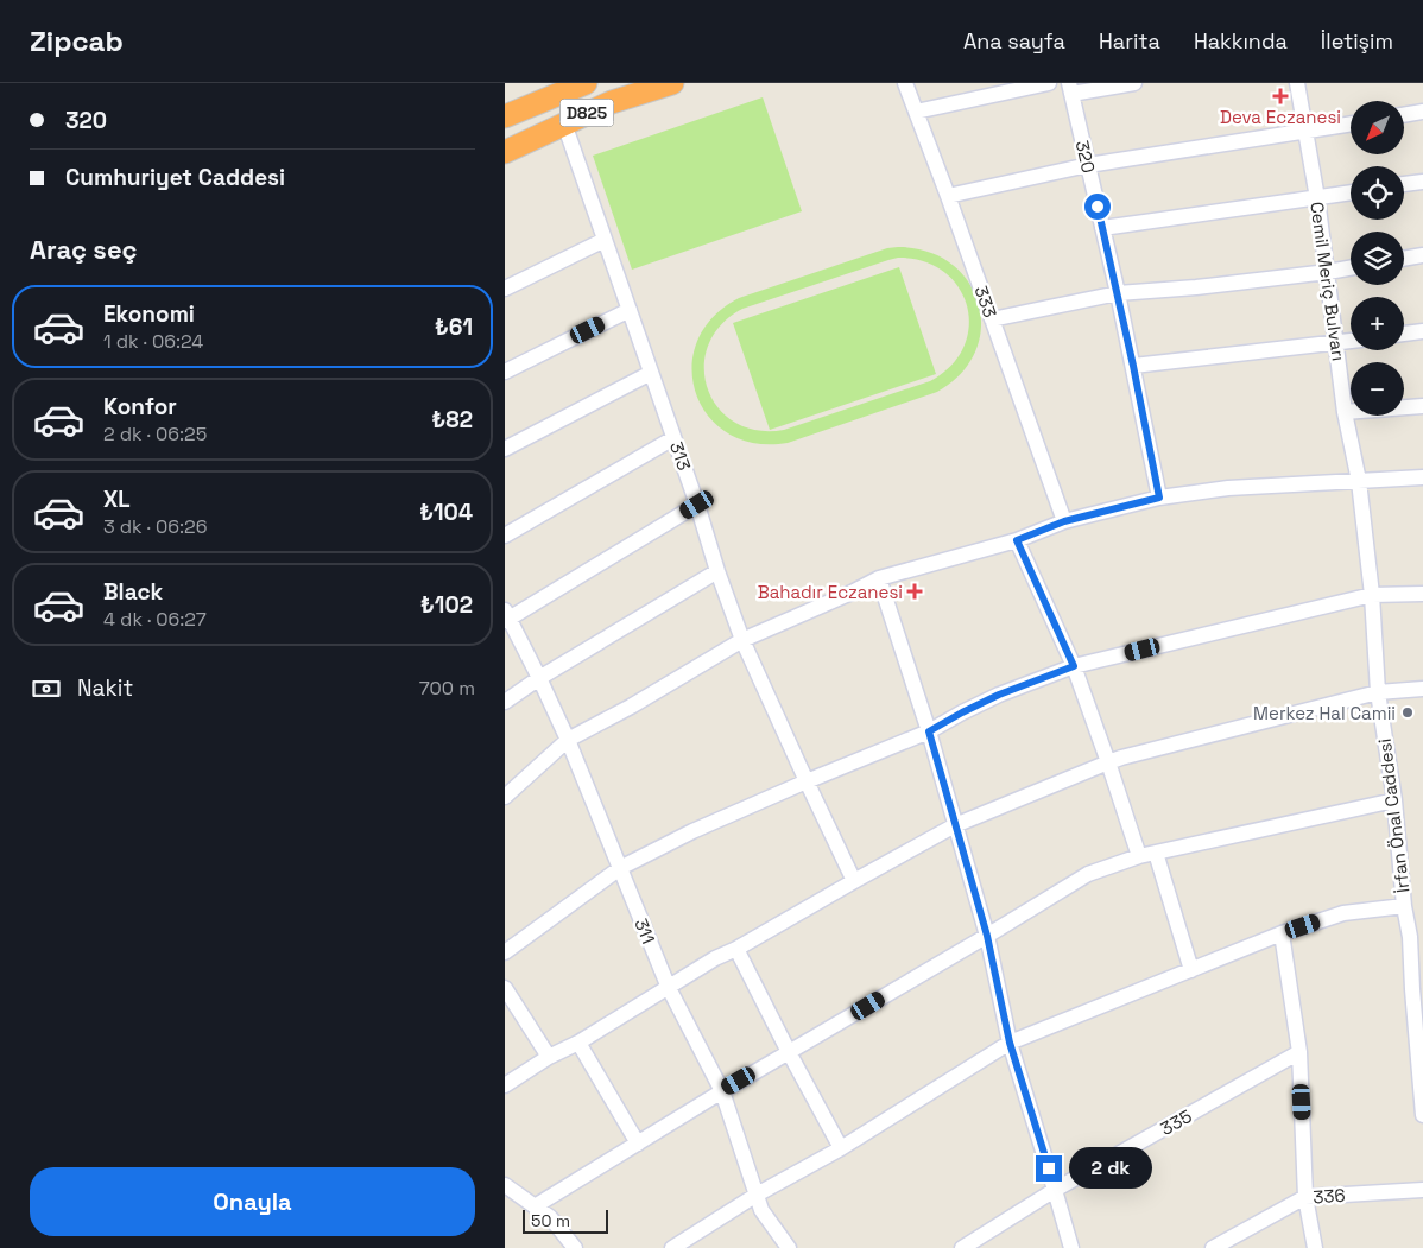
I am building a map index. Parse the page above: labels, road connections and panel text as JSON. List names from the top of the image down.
{
  "streets": {
    "highway": ["D825"],
    "street": [
      "320",
      "Cemil Meriç Bulvarı",
      "333",
      "313",
      "İrfan Önal Caddesi",
      "311",
      "335",
      "336"
    ]
  },
  "crossings": [
    ["D825", "313"],
    ["Cemil Meriç Bulvarı", "İrfan Önal Caddesi"]
  ],
  "places": {
    "health": ["Deva Eczanesi", "Bahadır Eczanesi"],
    "other": ["Merkez Hal Camii"]
  },
  "scale_bar": "50 m",
  "north": "bottom left",
  "page": {
    "header": "Zipcab",
    "nav": [
      "Ana sayfa",
      "Harita",
      "Hakkında",
      "İletişim"
    ],
    "banner": ["320", "Cumhuriyet Caddesi"],
    "map_buttons": ["+", "−"],
    "heading": "Araç seç",
    "list": [
      {
        "name": "Ekonomi",
        "note": "1 dk · 06:24",
        "value": "₺61"
      },
      {
        "name": "Konfor",
        "note": "2 dk · 06:25",
        "value": "₺82"
      },
      {
        "name": "XL",
        "note": "3 dk · 06:26",
        "value": "₺104"
      },
      {
        "name": "Black",
        "note": "4 dk · 06:27",
        "value": "₺102"
      }
    ],
    "pay": ["Nakit", "700 m"],
    "bubble": "2 dk",
    "buttons": "Onayla",
    "scale": "50 m"
  }
}
